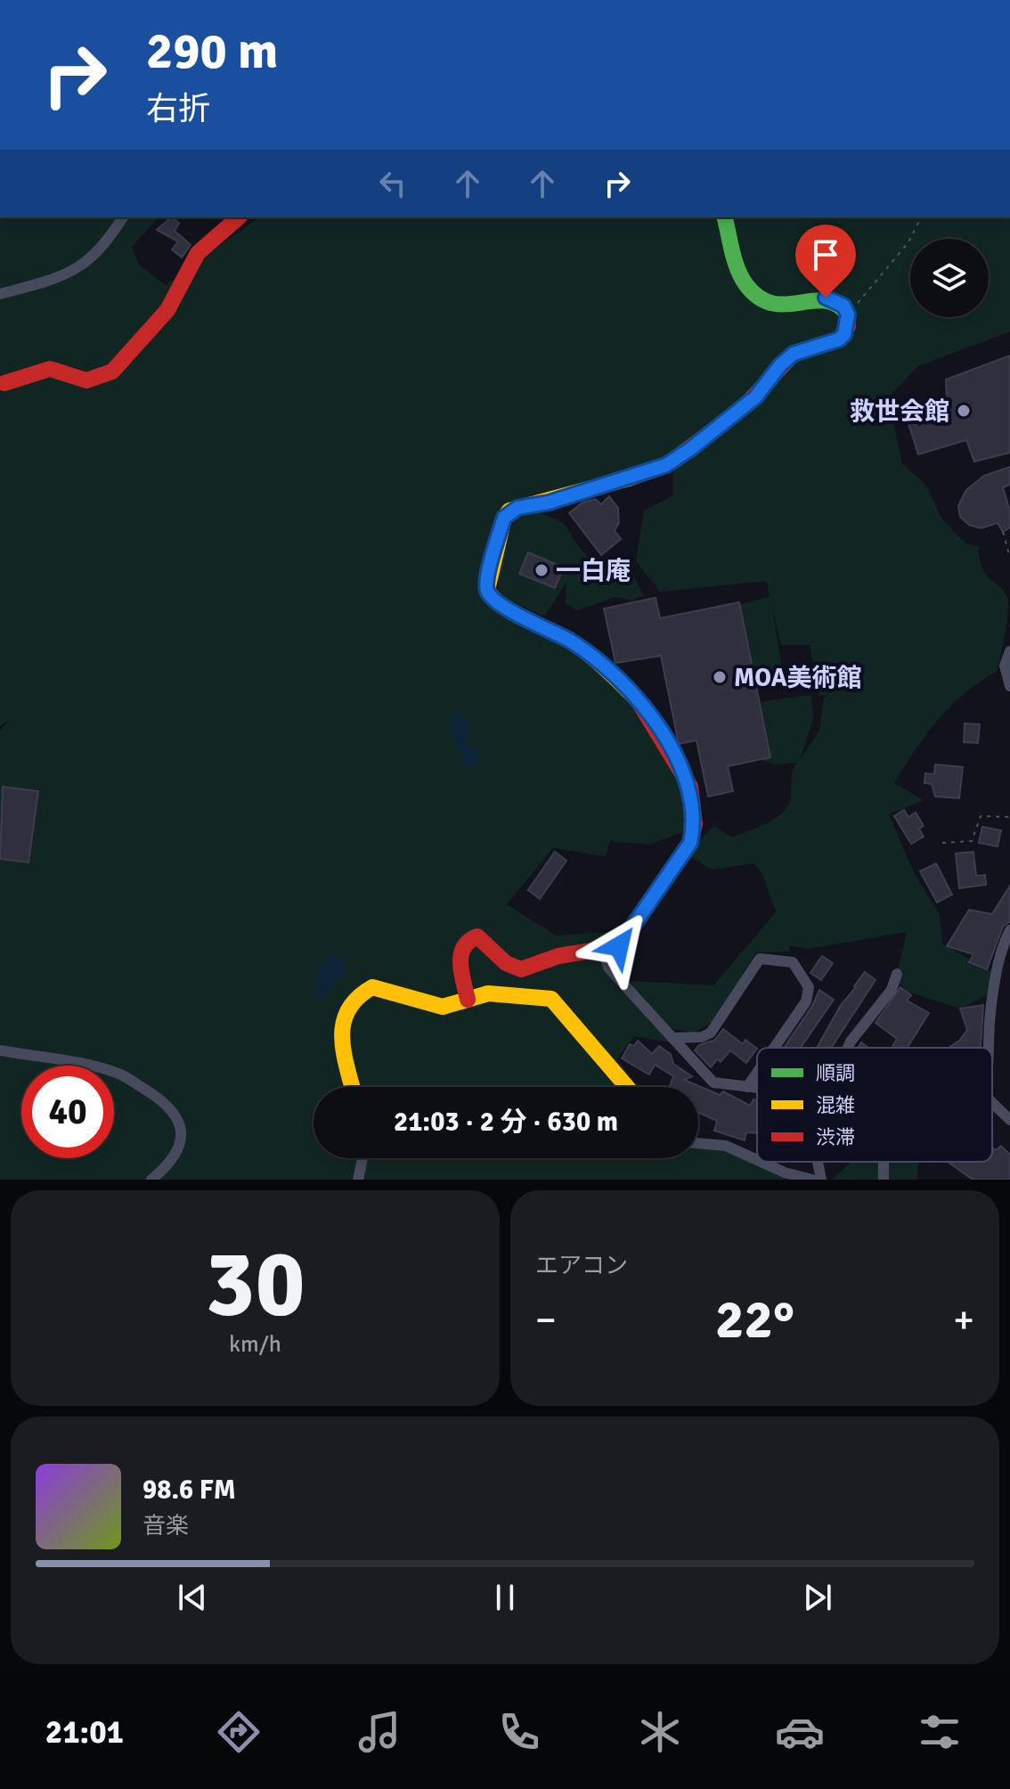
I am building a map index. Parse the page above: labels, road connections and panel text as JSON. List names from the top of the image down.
{
  "places": ["救世会館", "一白庵", "MOA美術館"],
  "legend": ["順調", "混雑", "渋滞"],
  "page": {
    "turn": ["290 m", "右折"],
    "limit": "40",
    "trip": "21:03 · 2 分 · 630 m",
    "tile": [
      ["30", "km/h"],
      "エアコン"
    ],
    "heat": ["−", "22°", "+"],
    "song": ["98.6 FM", "音楽"],
    "tabs": "21:01"
  }
}
